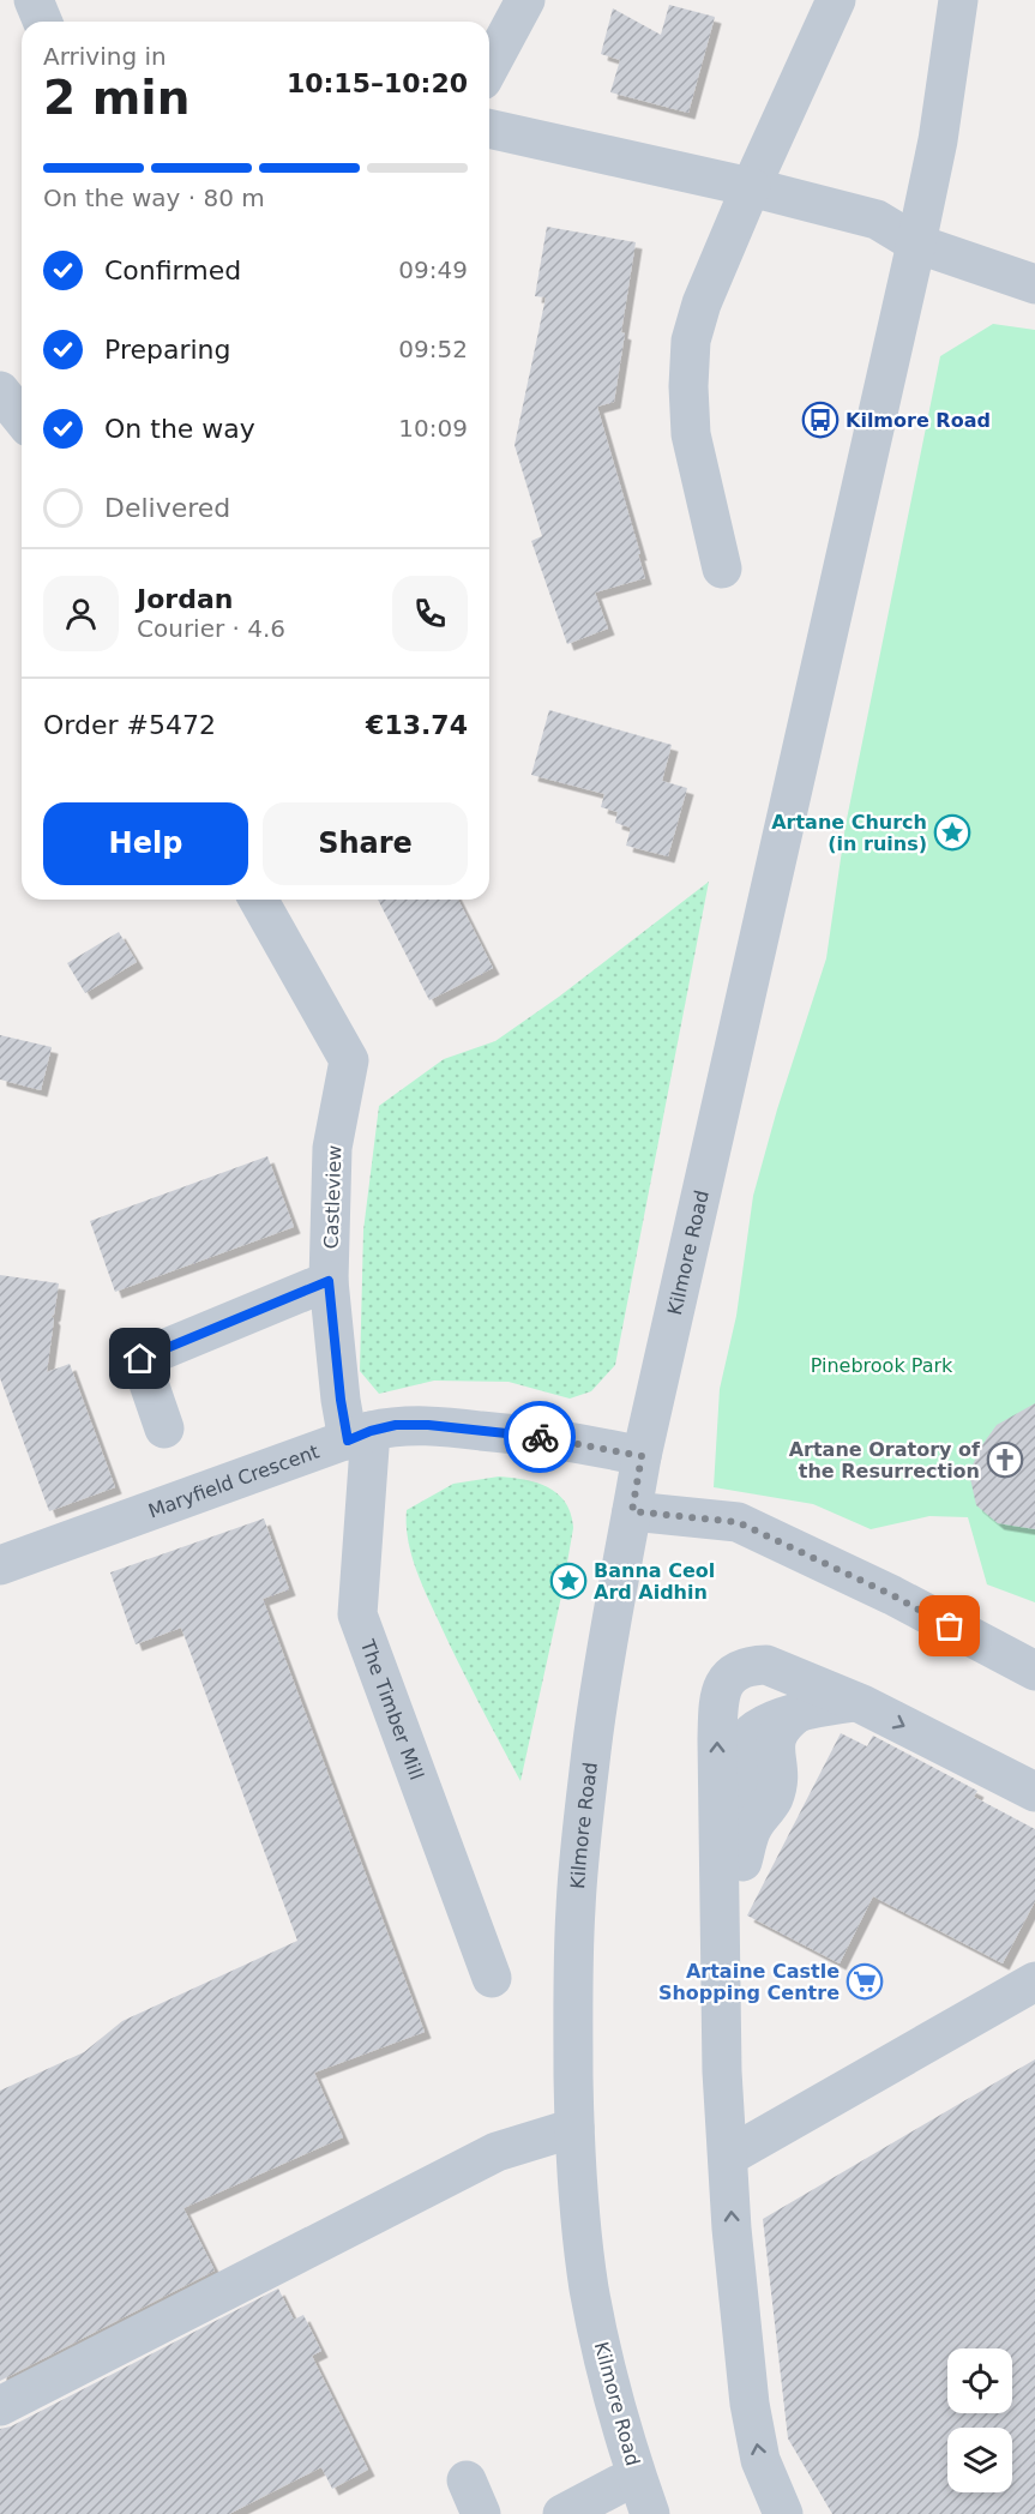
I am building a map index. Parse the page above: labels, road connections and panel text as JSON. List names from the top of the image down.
{
  "streets": {
    "street": [
      "Castleview",
      "Kilmore Road",
      "Maryfield Crescent",
      "The Timber Mill"
    ]
  },
  "crossings": [
    ["Castleview", "Maryfield Crescent"],
    ["Castleview", "The Timber Mill"],
    ["Kilmore Road", "Maryfield Crescent"],
    ["Maryfield Crescent", "The Timber Mill"]
  ],
  "parks": ["Pinebrook Park"],
  "places": {
    "bus stop": ["Kilmore Road"],
    "place": ["Artane Church (in ruins)", "Banna Ceol Ard Aidhin"],
    "church": ["Artane Oratory of the Resurrection"],
    "supermarket": ["Artaine Castle Shopping Centre"]
  },
  "page": {
    "heading": ["2 min", "Arriving in", "10:15–10:20"],
    "panel": [
      "Jordan",
      "Courier · 4.6",
      "Order #5472",
      "€13.74"
    ],
    "bar": "On the way · 80 m",
    "list": [
      ["Confirmed", "09:49"],
      ["Preparing", "09:52"],
      ["On the way", "10:09"],
      "Delivered"
    ],
    "buttons": ["Help", "Share"]
  }
}
